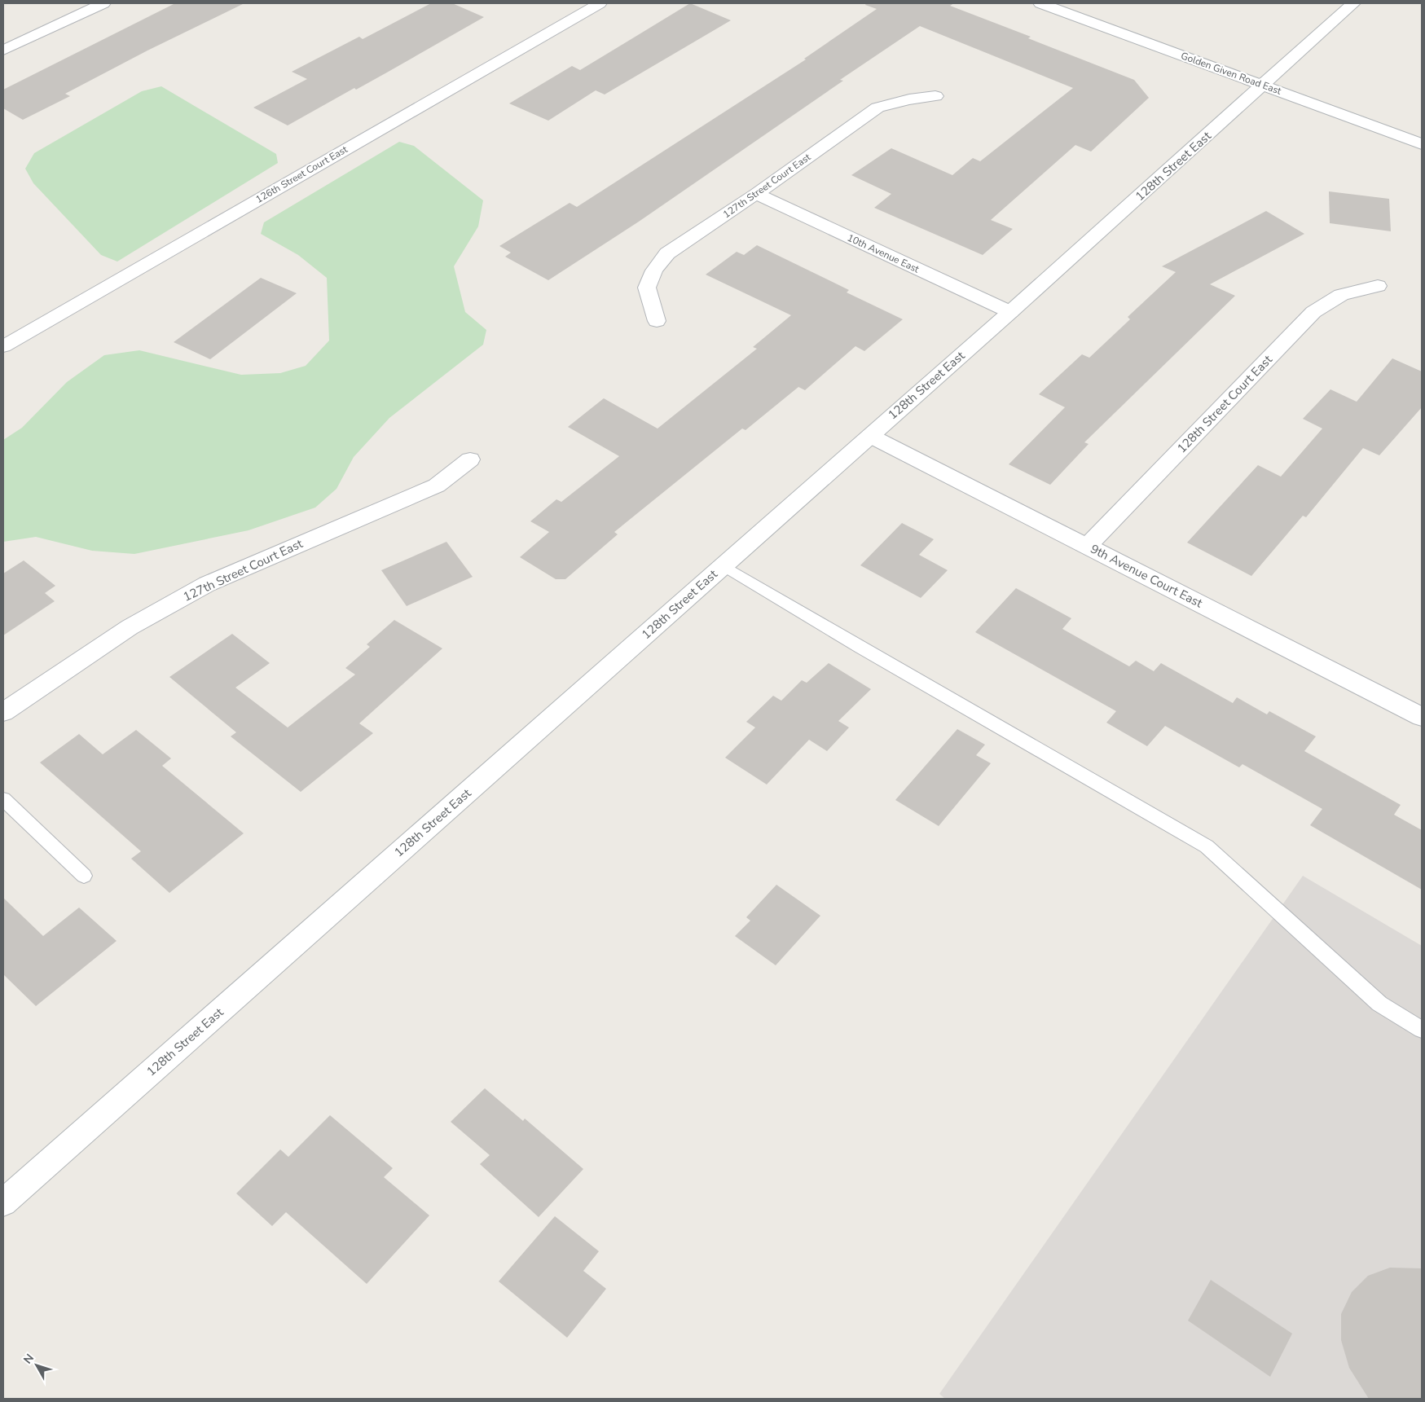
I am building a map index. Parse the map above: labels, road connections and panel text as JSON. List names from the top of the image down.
{
  "streets": {
    "street": [
      "Golden Given Road East",
      "128th Street East",
      "126th Street Court East",
      "127th Street Court East",
      "10th Avenue East",
      "128th Street Court East",
      "9th Avenue Court East"
    ]
  },
  "crossings": [
    ["Golden Given Road East", "128th Street East"],
    ["128th Street East", "10th Avenue East"],
    ["128th Street East", "9th Avenue Court East"],
    ["127th Street Court East", "10th Avenue East"],
    ["128th Street Court East", "9th Avenue Court East"]
  ],
  "north": "top left"
}
